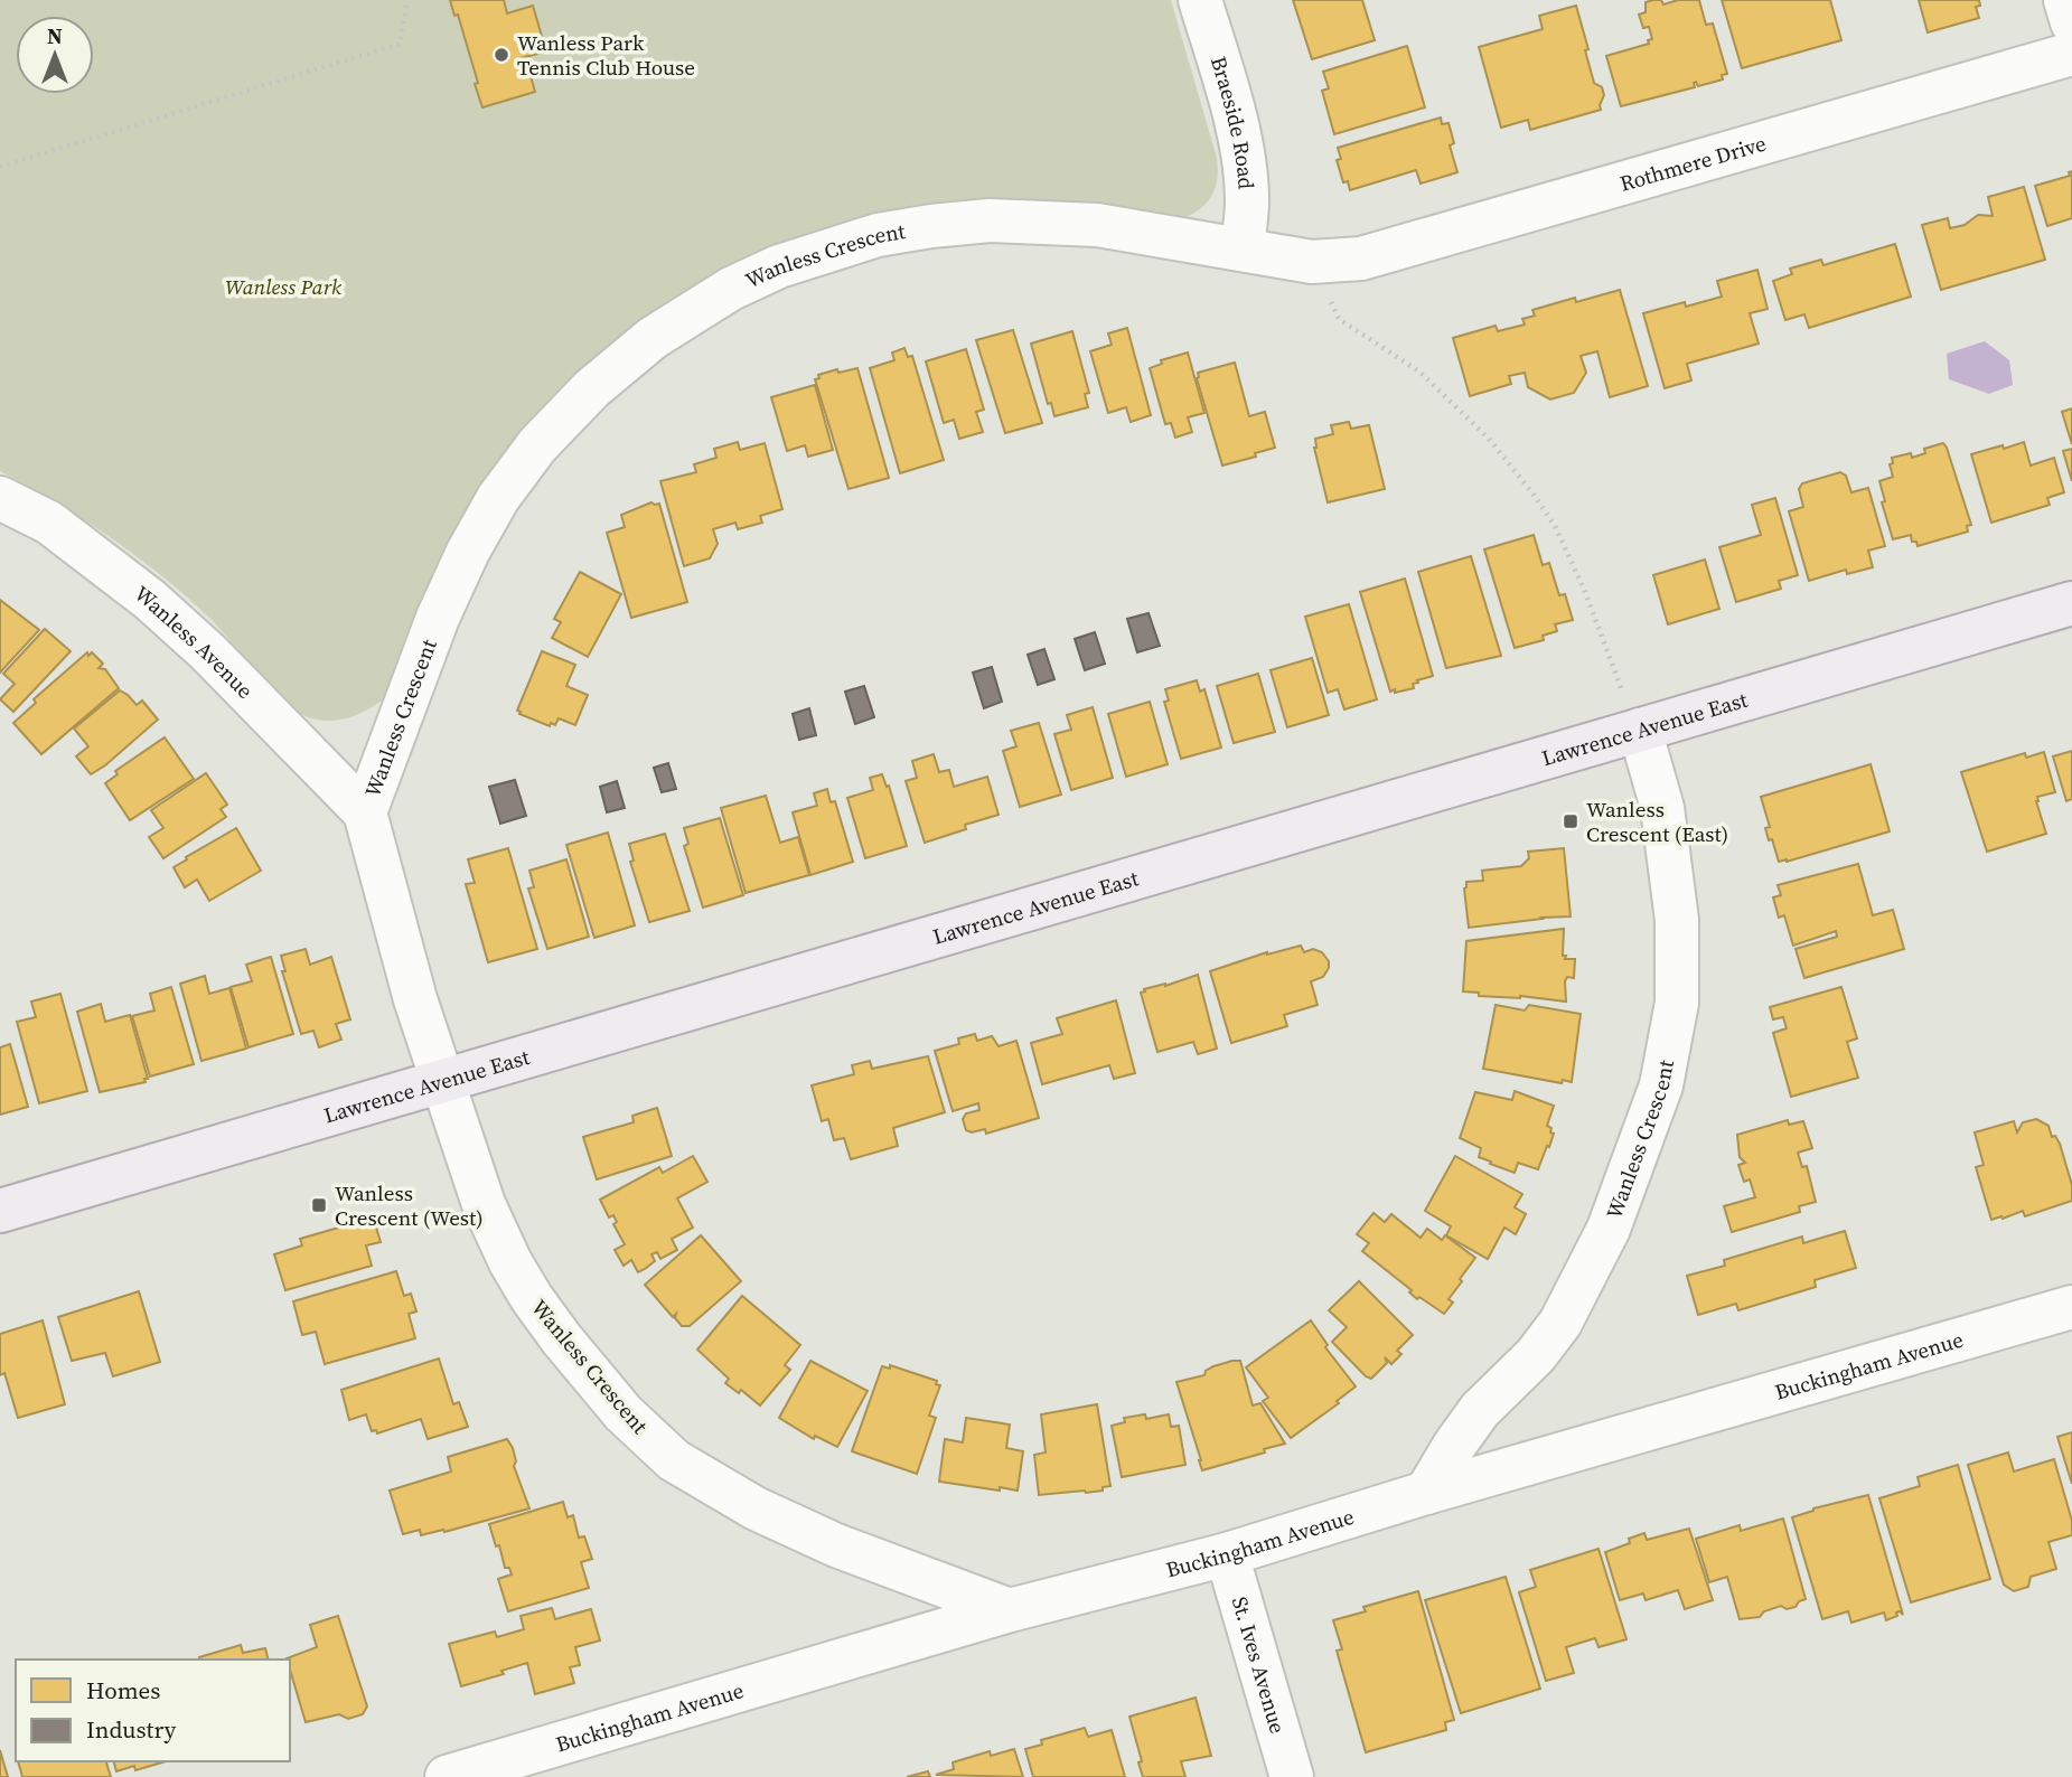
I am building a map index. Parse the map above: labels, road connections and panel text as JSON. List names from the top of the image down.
{
  "streets": {
    "main road": ["Lawrence Avenue East"],
    "street": [
      "Braeside Road",
      "Rothmere Drive",
      "Wanless Crescent",
      "Wanless Avenue",
      "Buckingham Avenue",
      "St. Ives Avenue"
    ]
  },
  "crossings": [
    ["Braeside Road", "Wanless Crescent"],
    ["Rothmere Drive", "Wanless Crescent"],
    ["Wanless Crescent", "Wanless Avenue"],
    ["Wanless Crescent", "Lawrence Avenue East"],
    ["Wanless Crescent", "Buckingham Avenue"],
    ["Buckingham Avenue", "St. Ives Avenue"]
  ],
  "parks": ["Wanless Park"],
  "places": {
    "other": ["Wanless Park Tennis Club House"],
    "transit": ["Wanless Crescent (East)", "Wanless Crescent (West)"]
  },
  "legend": ["Homes", "Industry"],
  "north": "top"
}
